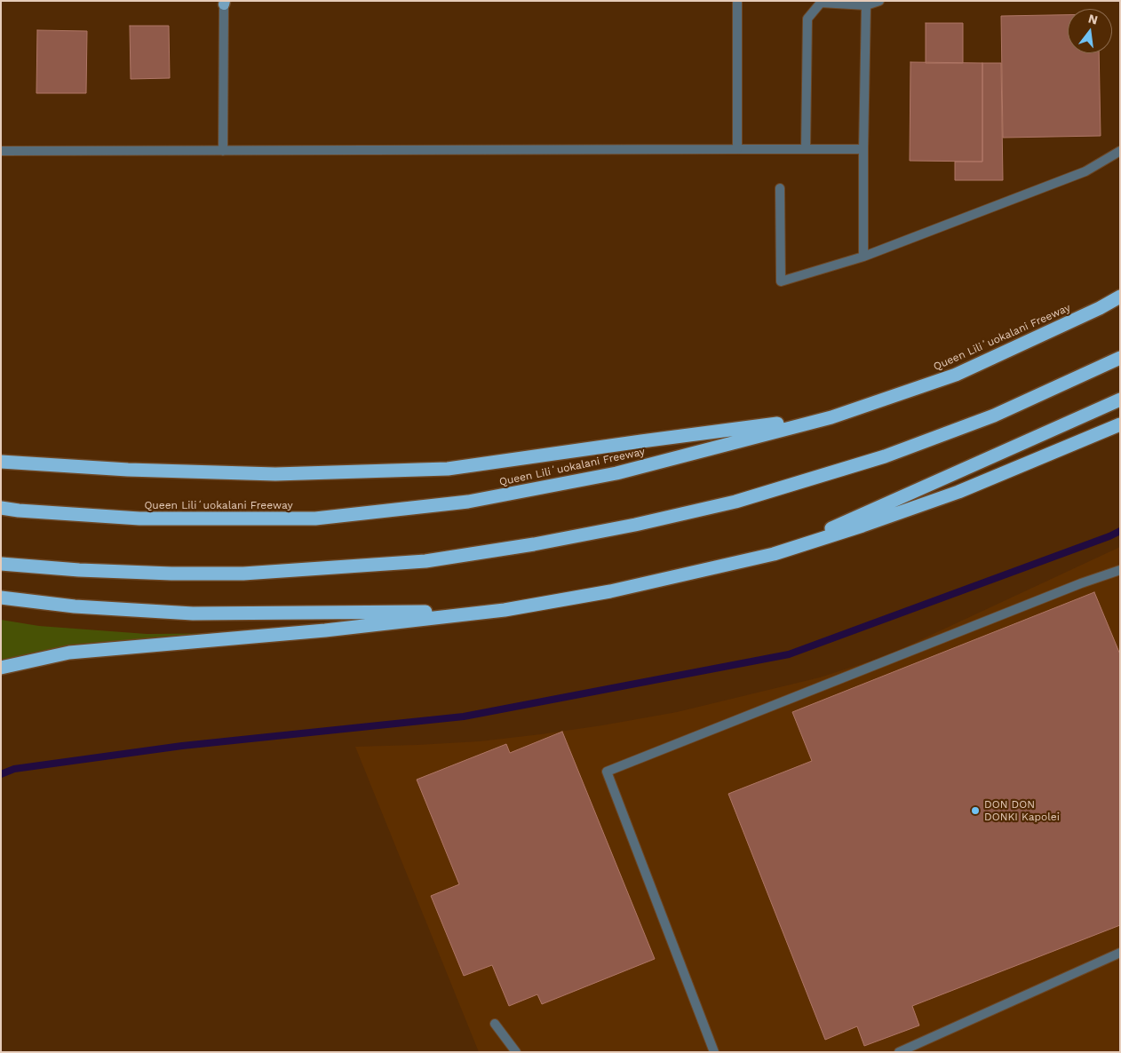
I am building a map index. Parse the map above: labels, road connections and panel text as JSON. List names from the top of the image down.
{
  "streets": {
    "highway": ["Queen Liliʻuokalani Freeway"]
  },
  "places": ["DON DON DONKI Kapolei"],
  "north": "top"
}
